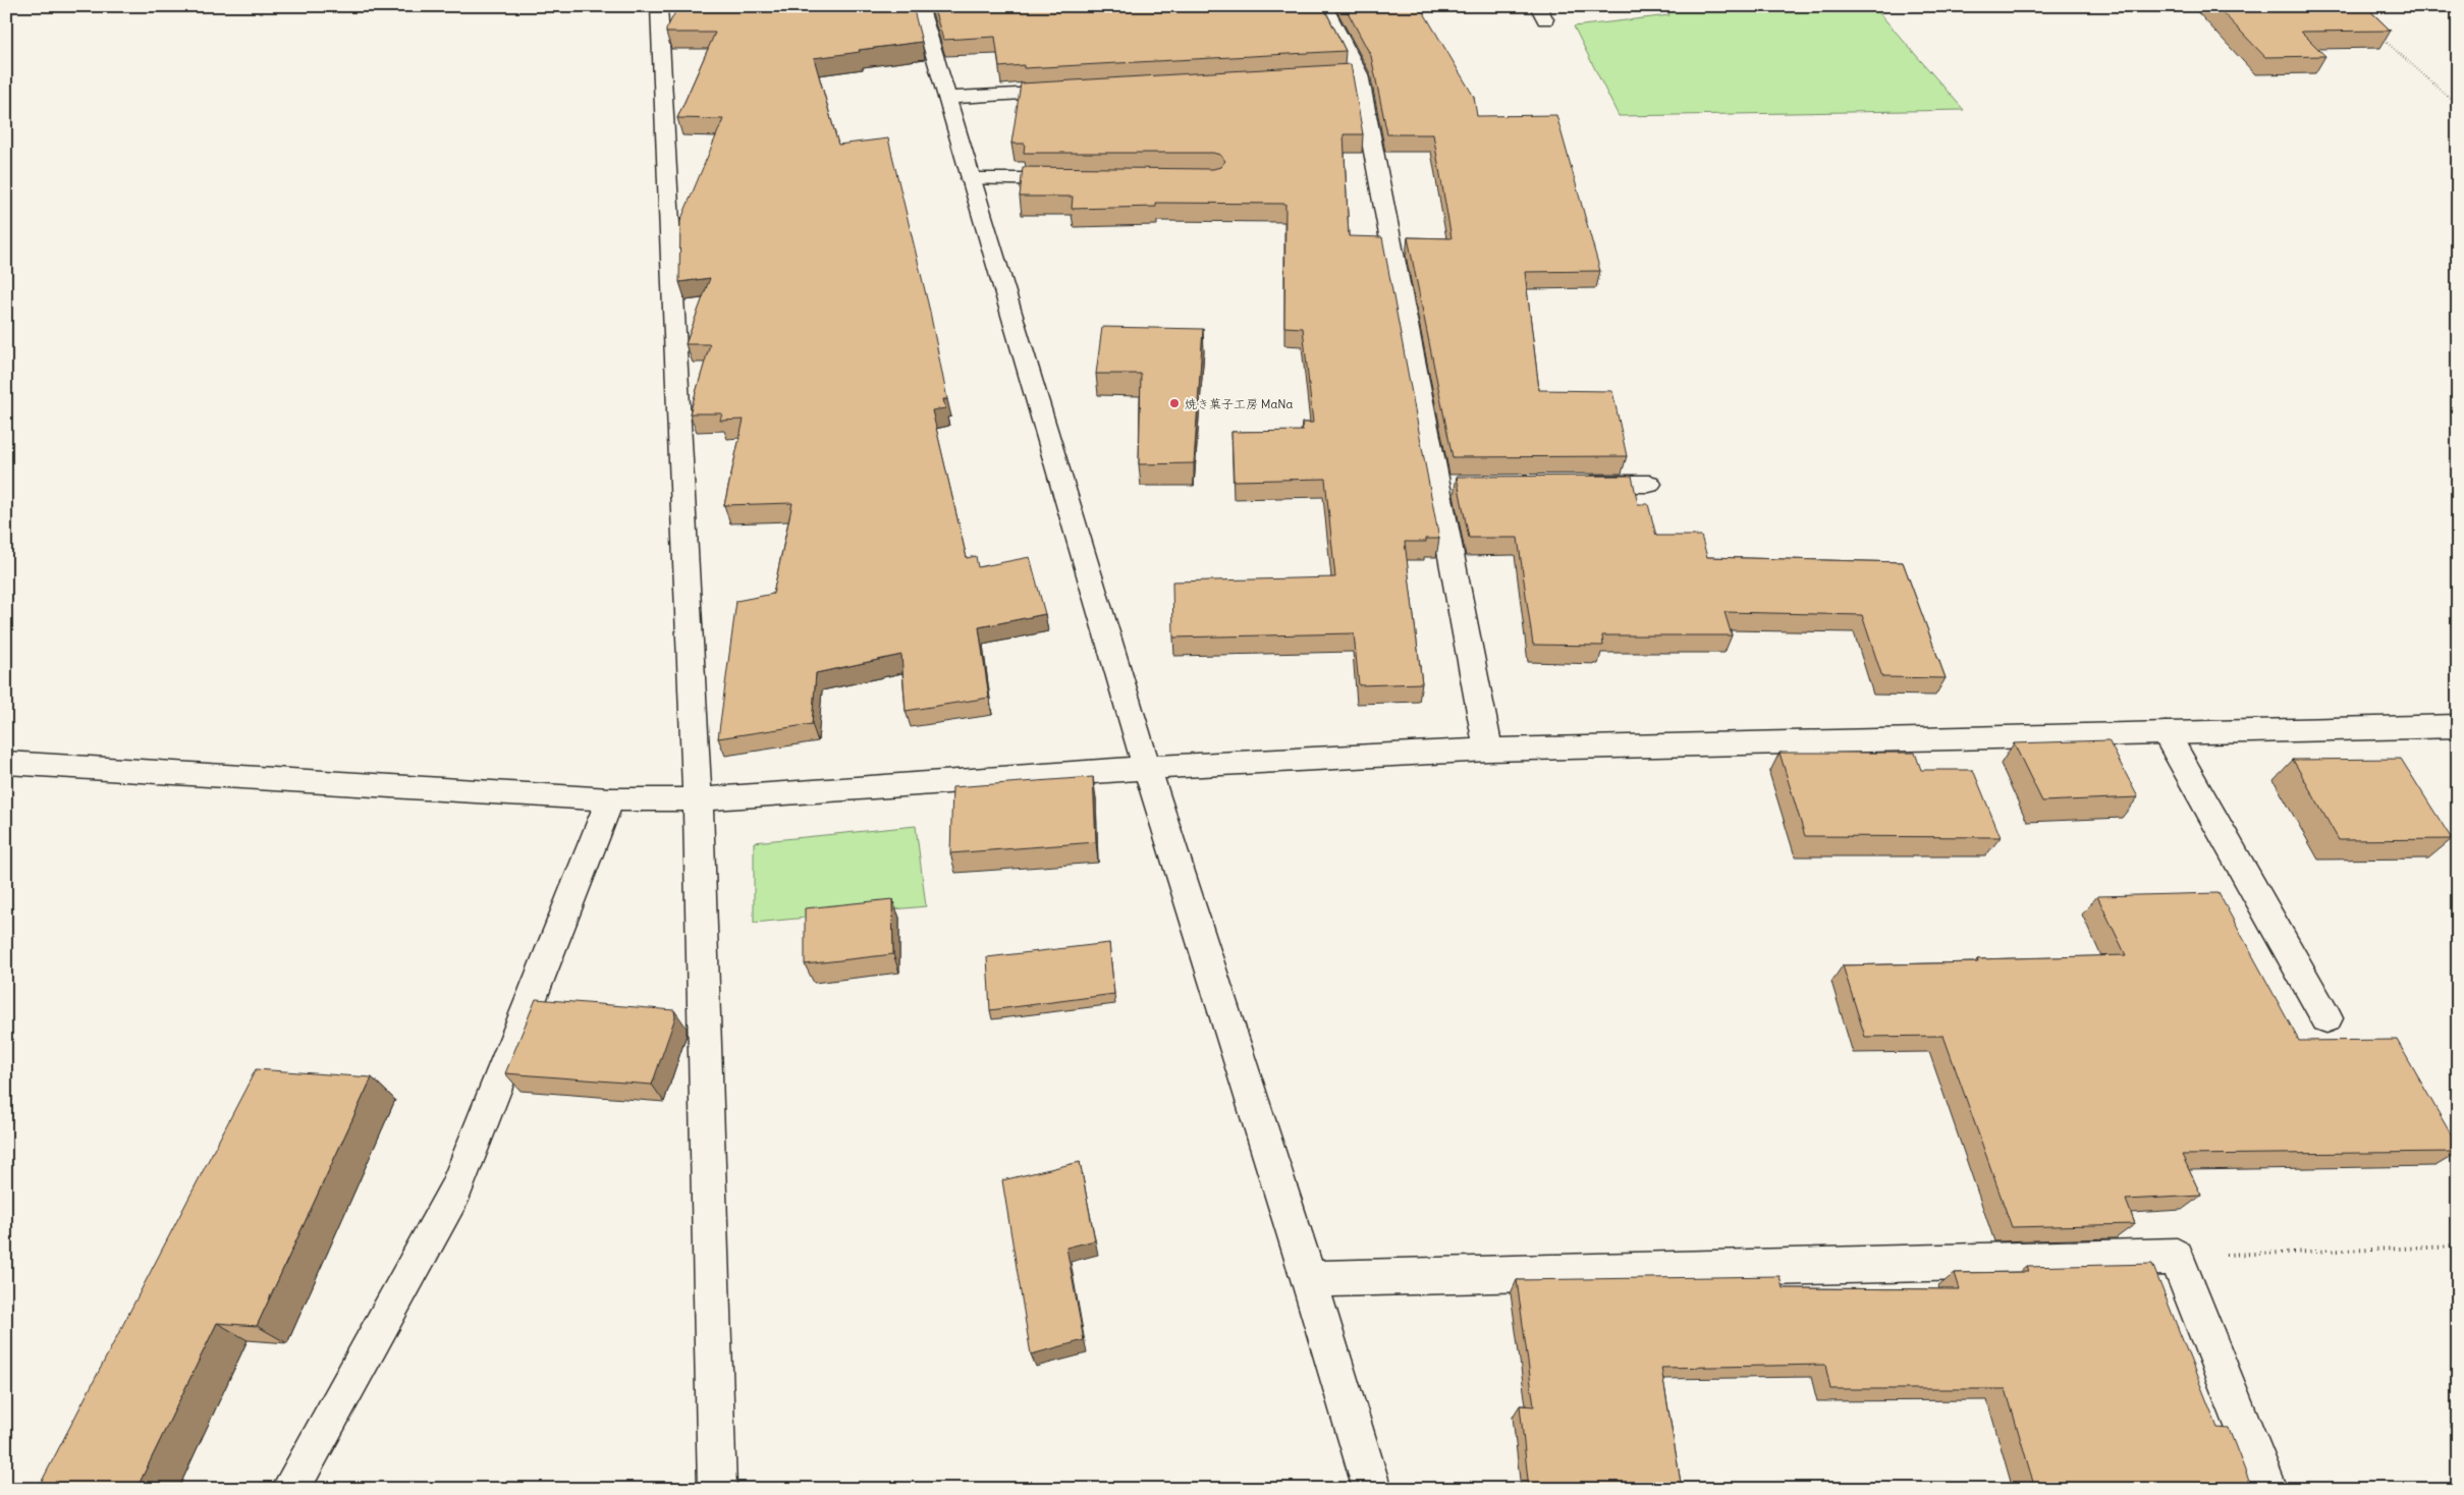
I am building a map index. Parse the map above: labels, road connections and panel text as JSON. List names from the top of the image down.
{
  "places": ["焼き菓子工房 MaNa"]
}
